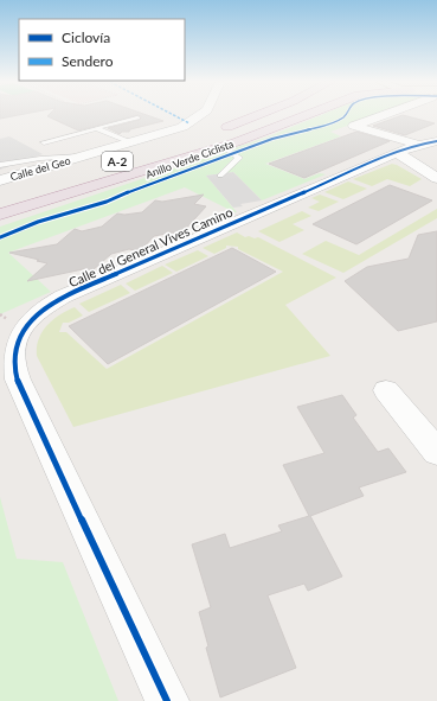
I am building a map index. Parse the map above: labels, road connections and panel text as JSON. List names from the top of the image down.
{
  "streets": {
    "highway": ["A-2"],
    "street": ["Calle del Geo", "Calle del General Vives Camino"],
    "cycle path": ["Anillo Verde Ciclista"]
  },
  "legend": ["Ciclovía", "Sendero"]
}
